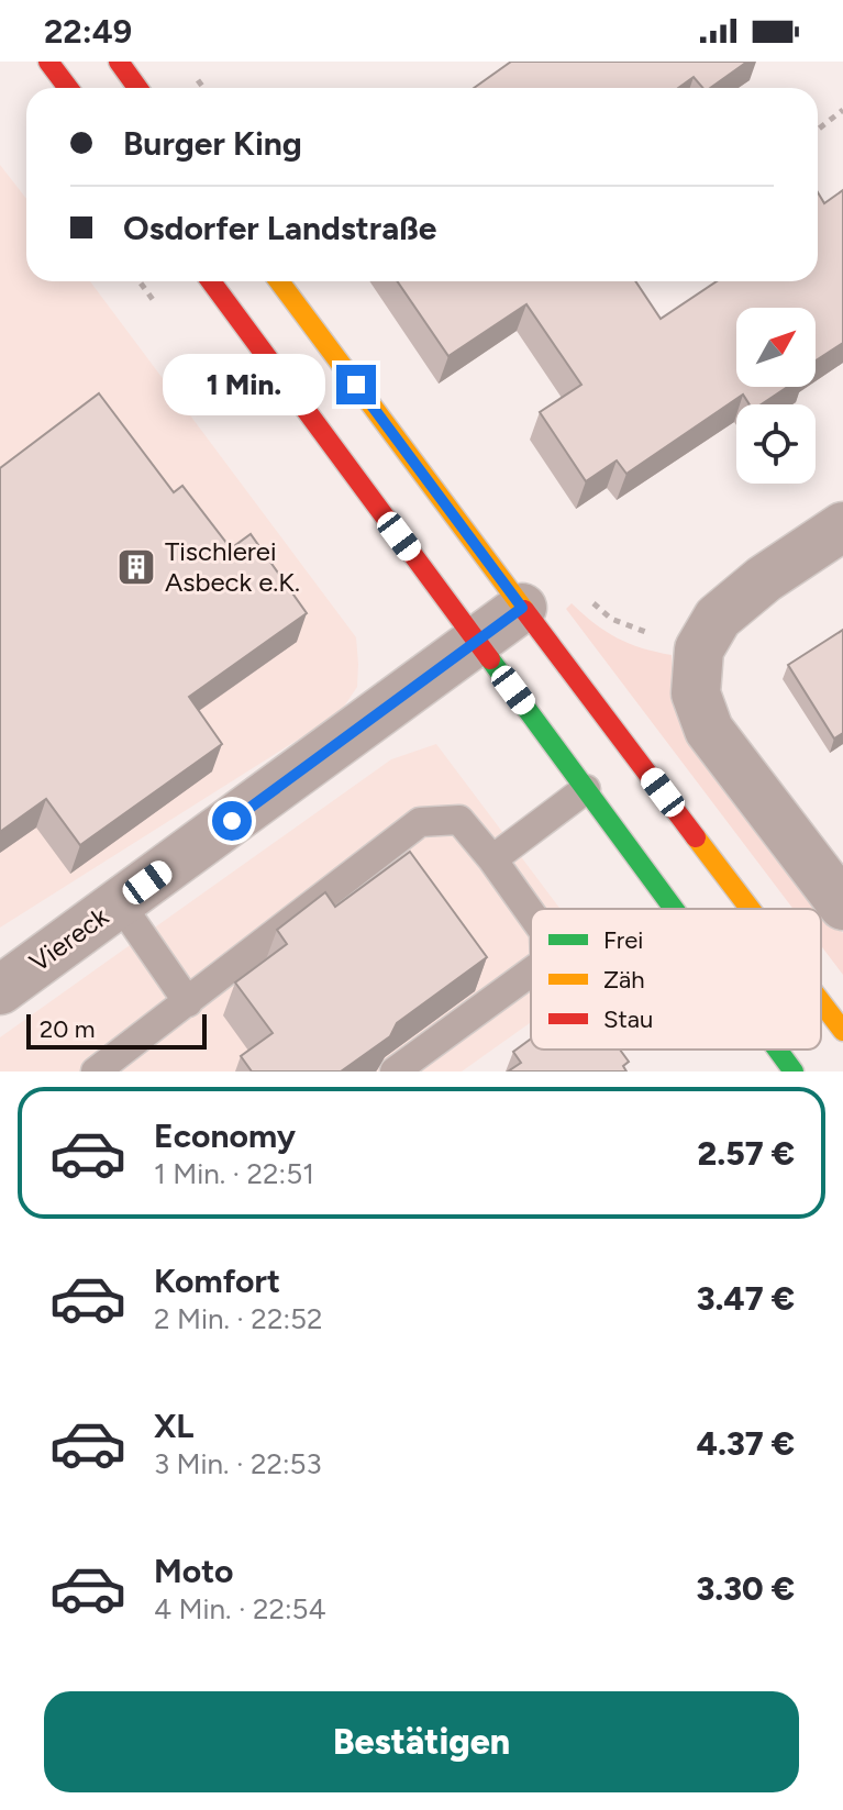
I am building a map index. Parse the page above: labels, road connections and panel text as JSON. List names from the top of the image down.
{
  "streets": {
    "street": ["Viereck"]
  },
  "places": {
    "building": ["Tischlerei Asbeck e.K."]
  },
  "legend": ["Frei", "Zäh", "Stau"],
  "scale_bar": "20 m",
  "north": "top right",
  "page": {
    "status": "22:49",
    "banner": ["Burger King", "Osdorfer Landstraße"],
    "bubble": "1 Min.",
    "scale": "20 m",
    "list": [
      {
        "name": "Economy",
        "note": "1 Min. · 22:51",
        "value": "2.57 €"
      },
      {
        "name": "Komfort",
        "note": "2 Min. · 22:52",
        "value": "3.47 €"
      },
      {
        "name": "XL",
        "note": "3 Min. · 22:53",
        "value": "4.37 €"
      },
      {
        "name": "Moto",
        "note": "4 Min. · 22:54",
        "value": "3.30 €"
      }
    ],
    "buttons": "Bestätigen"
  }
}
